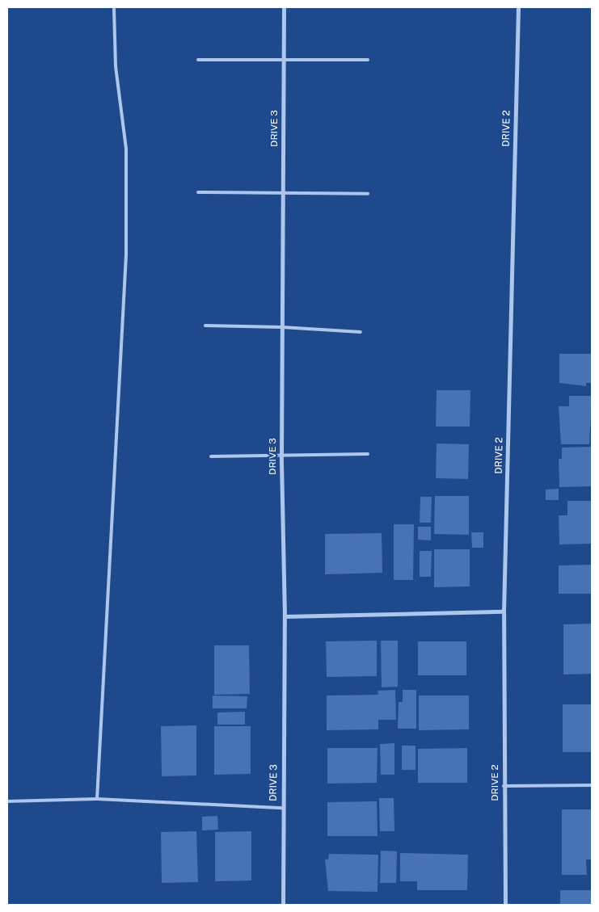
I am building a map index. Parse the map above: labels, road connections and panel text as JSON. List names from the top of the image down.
{
  "streets": {
    "street": ["DRIVE 3", "DRIVE 2"]
  }
}
